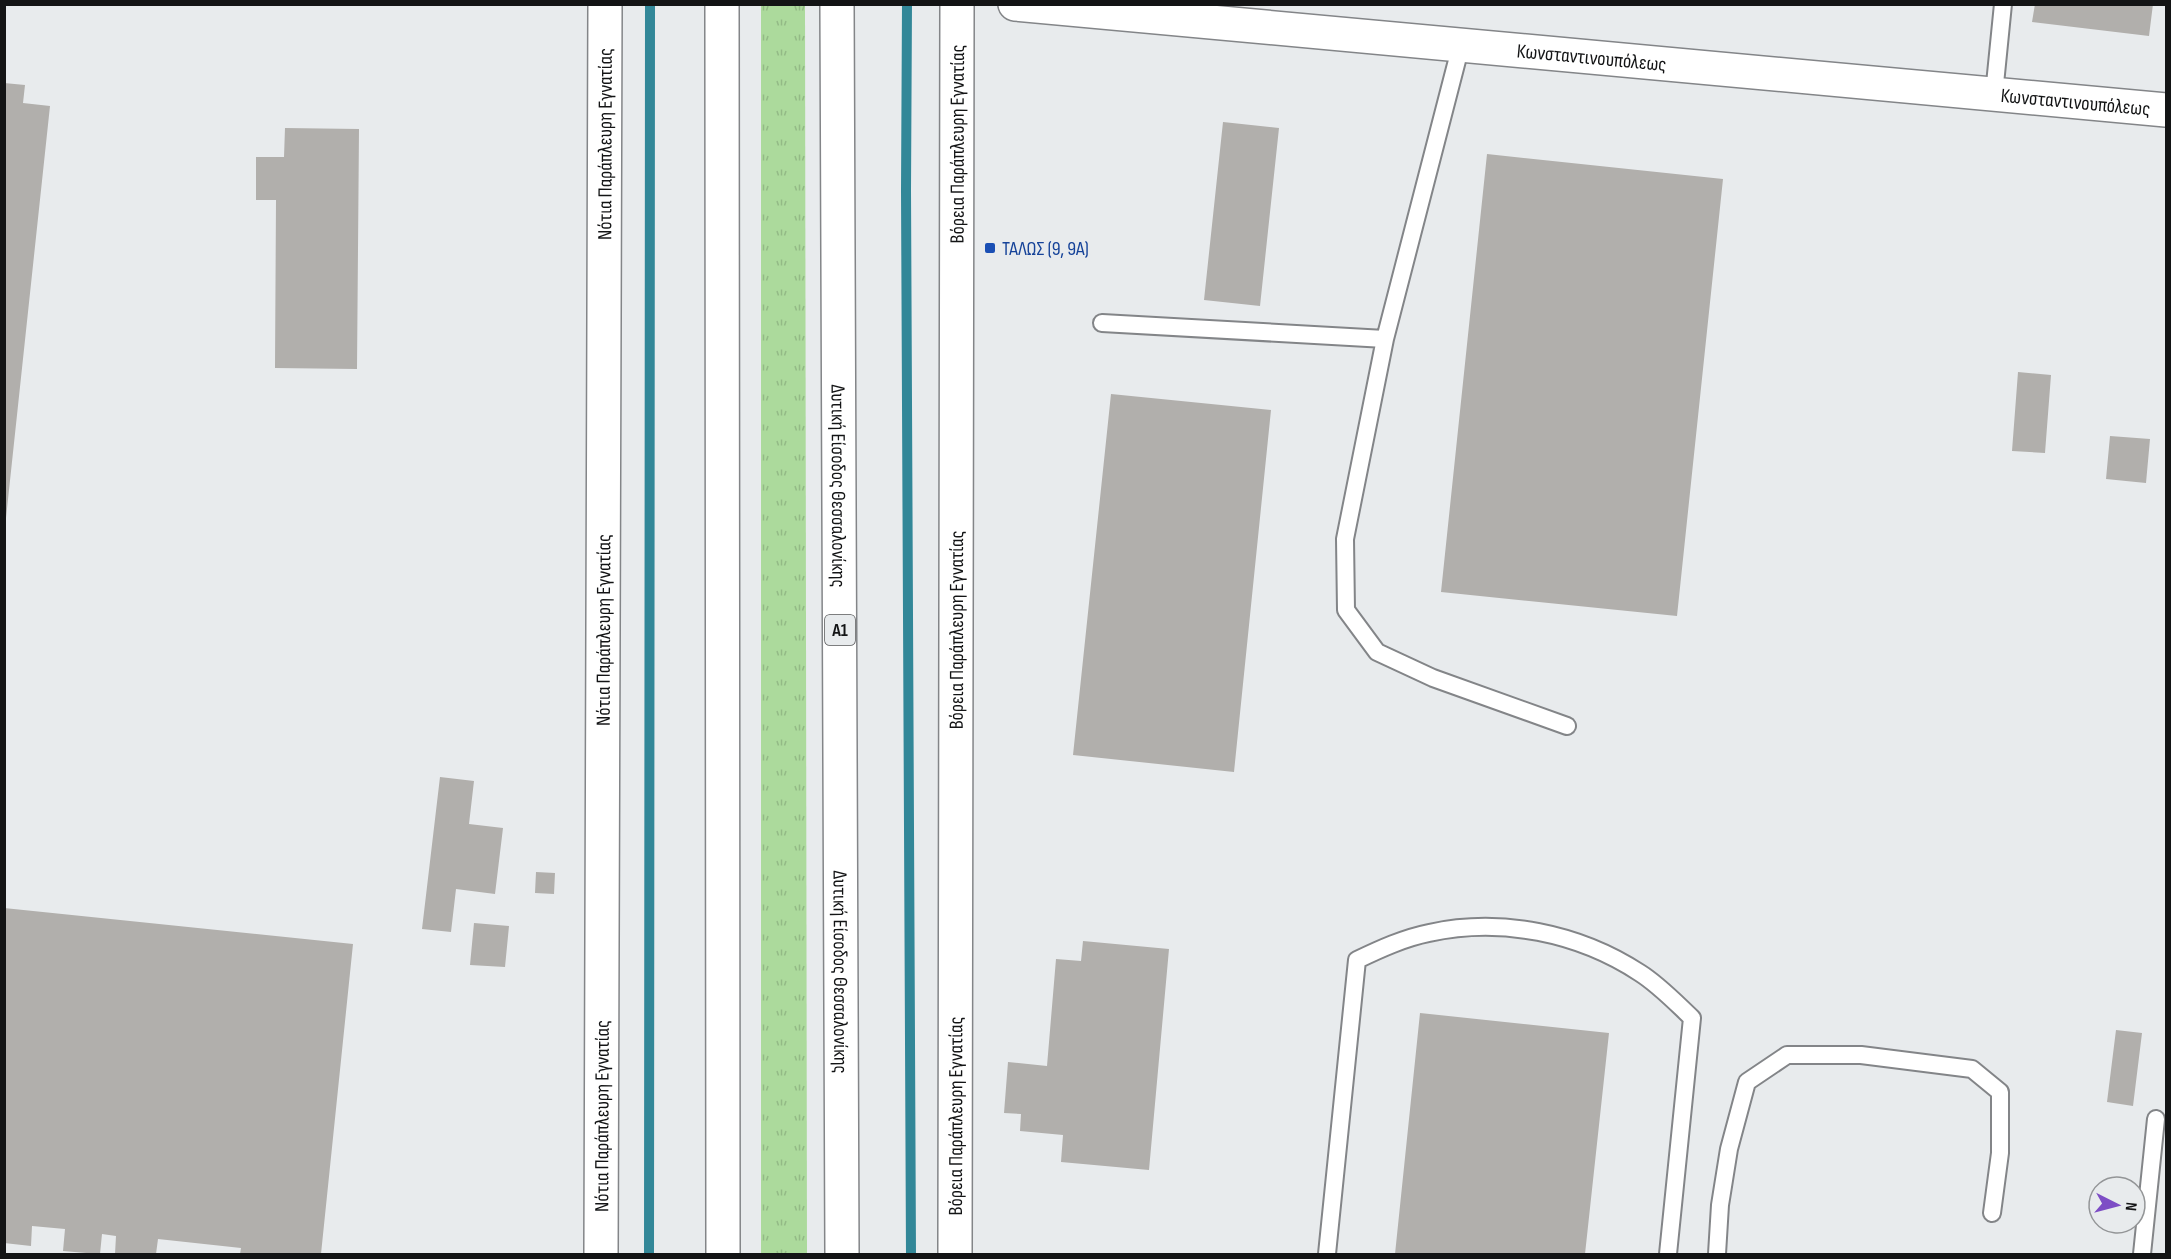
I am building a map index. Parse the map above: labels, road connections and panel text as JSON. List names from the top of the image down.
{
  "streets": {
    "main road": [
      "Κωνσταντινουπόλεως",
      "Νότια Παράπλευρη Εγνατίας",
      "Βόρεια Παράπλευρη Εγνατίας",
      "Δυτική Είσοδος Θεσσαλονίκης",
      "Α1"
    ]
  },
  "places": {
    "transit": ["ΤΑΛΩΣ (9, 9Α)"]
  },
  "north": "right"
}
